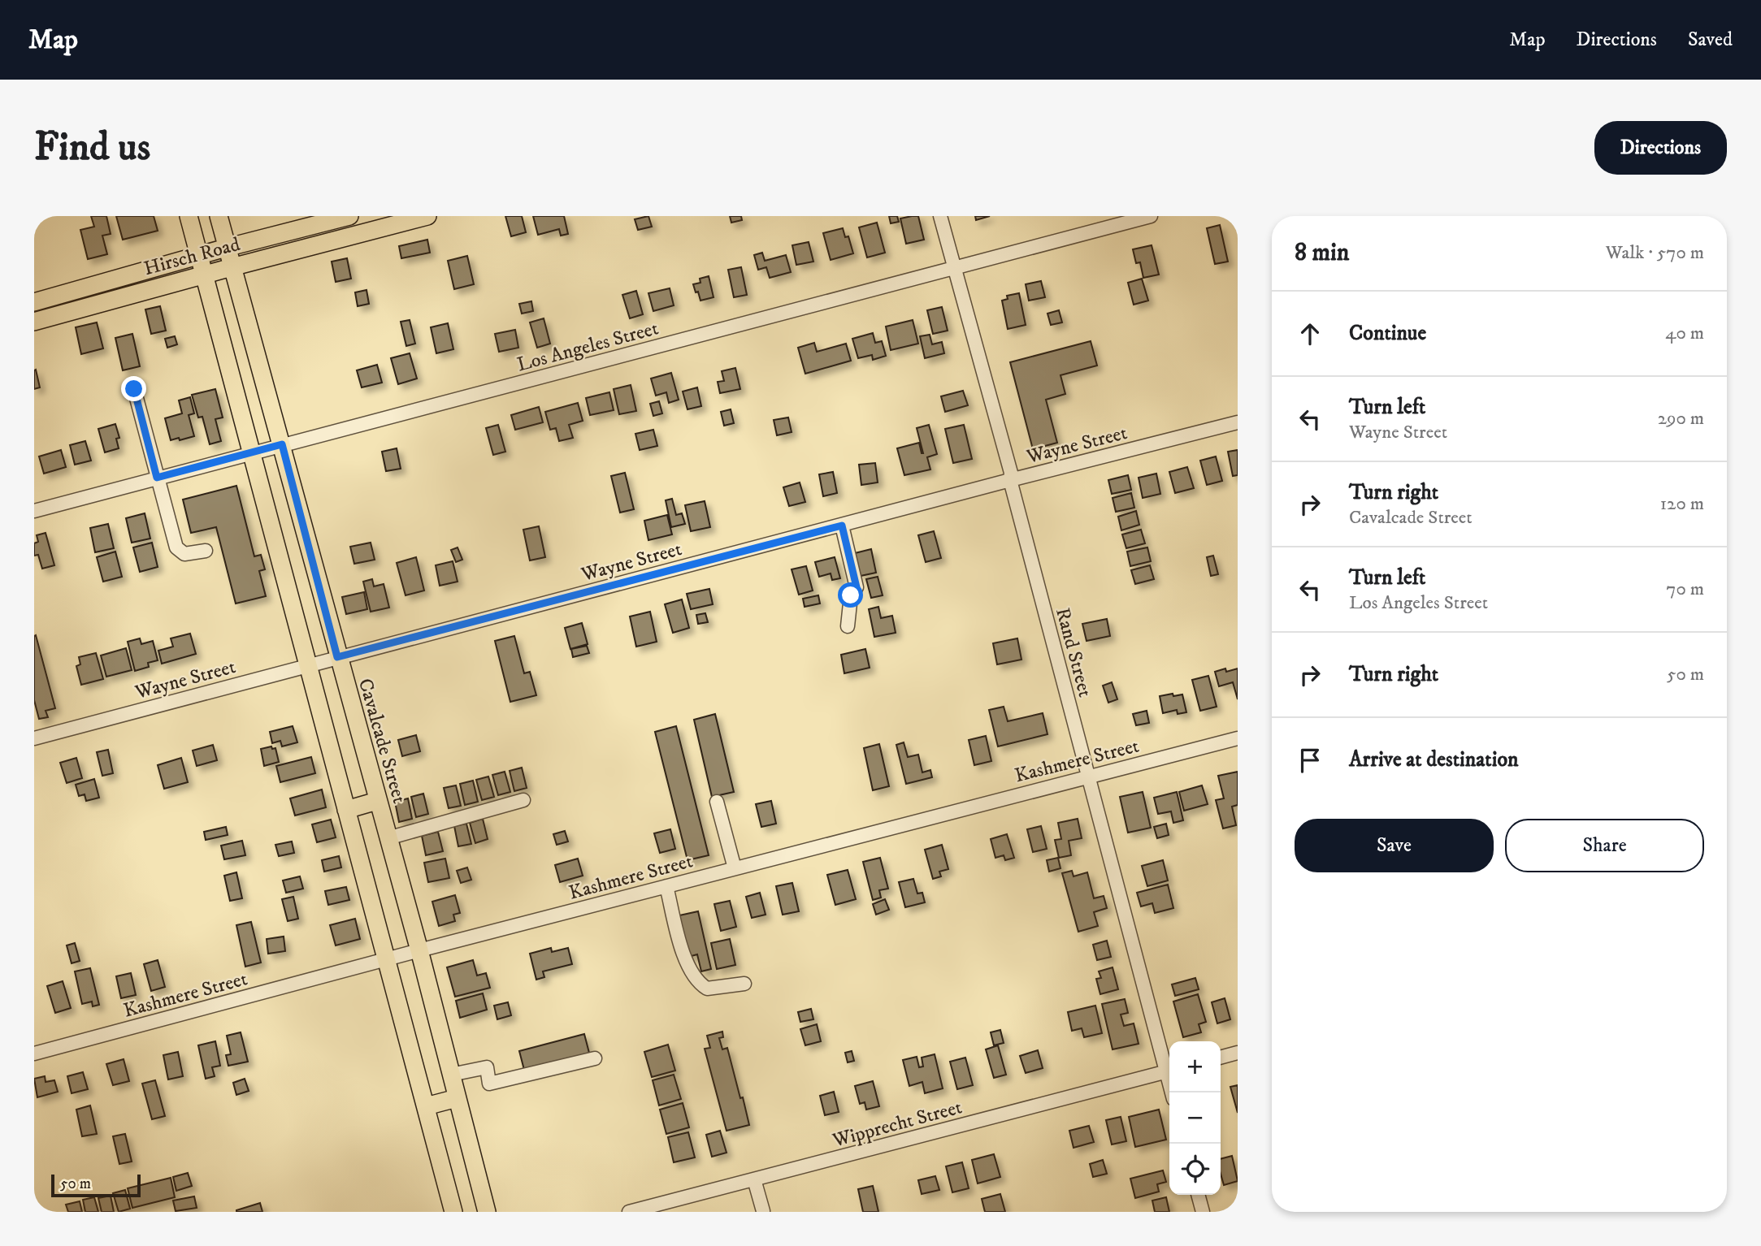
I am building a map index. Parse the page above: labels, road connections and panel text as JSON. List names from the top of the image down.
{
  "streets": {
    "main road": ["Hirsch Road", "Cavalcade Street"],
    "street": [
      "Los Angeles Street",
      "Wayne Street",
      "Rand Street",
      "Kashmere Street",
      "Wipprecht Street"
    ]
  },
  "crossings": [
    ["Hirsch Road", "Cavalcade Street"],
    ["Los Angeles Street", "Rand Street"],
    ["Los Angeles Street", "Cavalcade Street"],
    ["Wayne Street", "Rand Street"],
    ["Wayne Street", "Cavalcade Street"],
    ["Rand Street", "Kashmere Street"],
    ["Cavalcade Street", "Kashmere Street"]
  ],
  "scale_bar": "50 m",
  "page": {
    "header": "Map",
    "nav": ["Map", "Directions", "Saved"],
    "buttons": [
      "Directions",
      ["Save", "Share"]
    ],
    "title": "Find us",
    "heading": ["8 min", "Walk · 570 m"],
    "list": [
      ["Continue", "40 m"],
      ["Turn left", "Wayne Street", "290 m"],
      ["Turn right", "Cavalcade Street", "120 m"],
      ["Turn left", "Los Angeles Street", "70 m"],
      ["Turn right", "50 m"],
      "Arrive at destination"
    ],
    "map_buttons": ["+", "−"],
    "scale": "50 m"
  }
}
